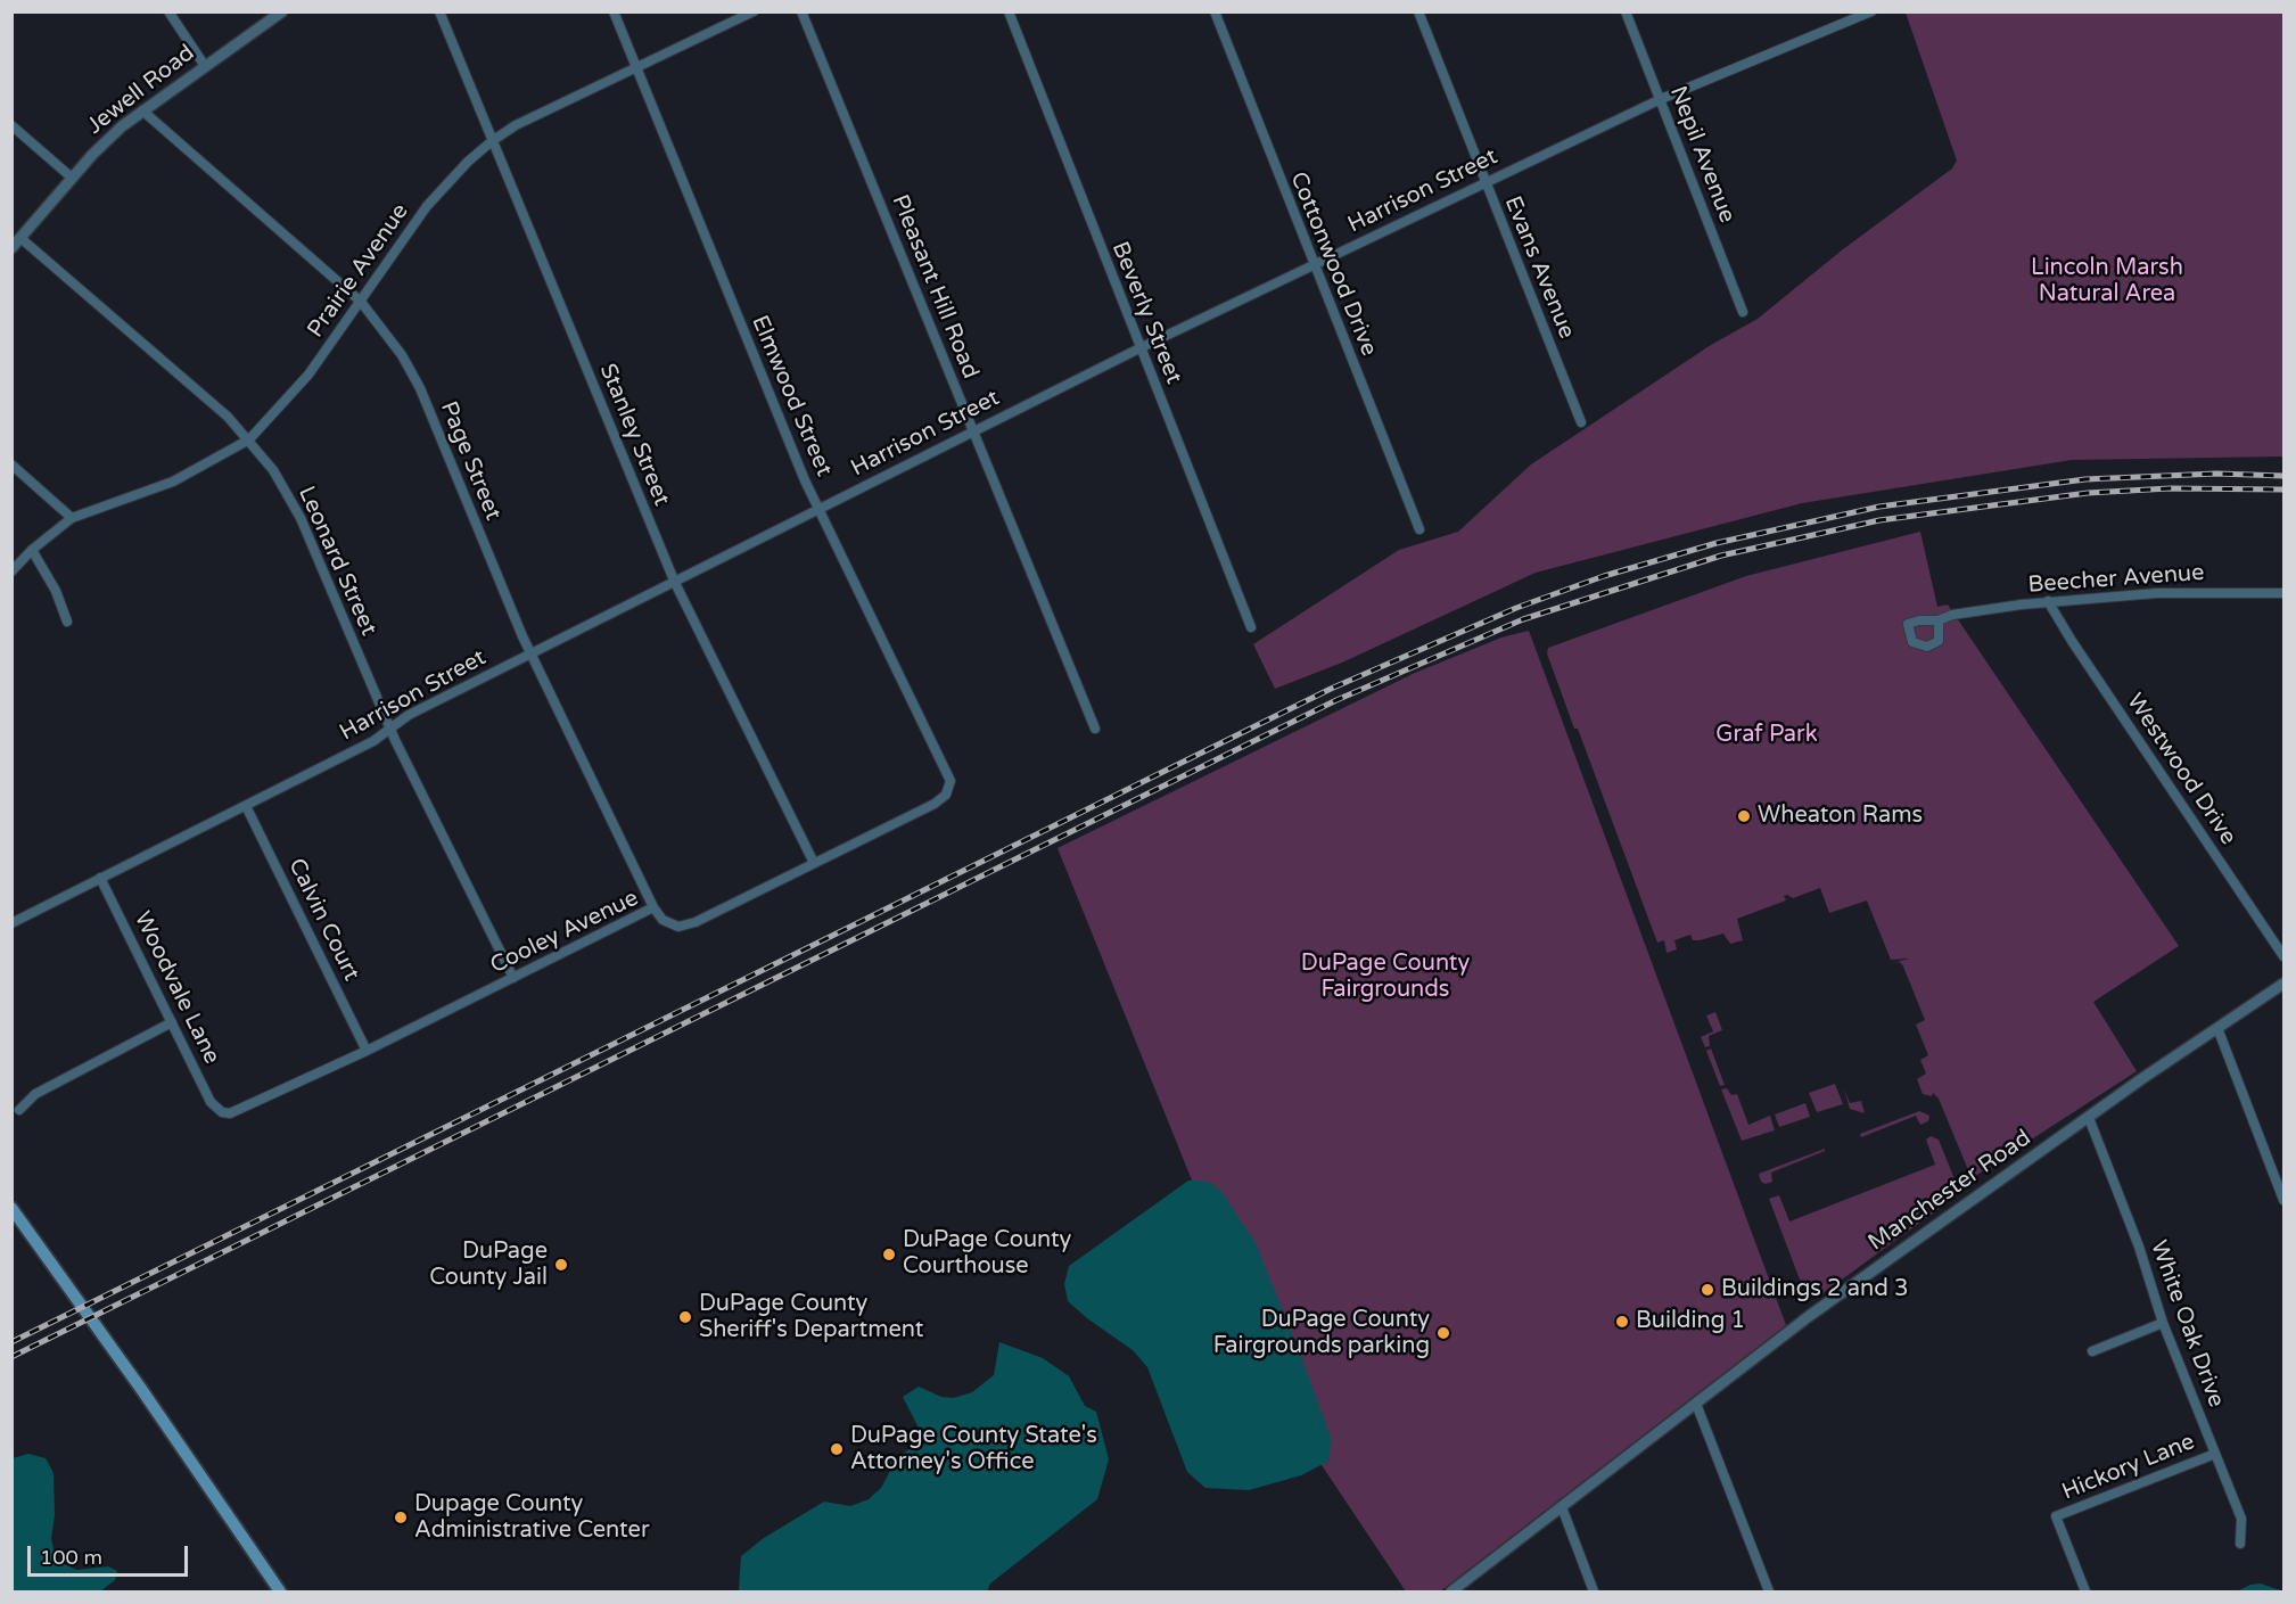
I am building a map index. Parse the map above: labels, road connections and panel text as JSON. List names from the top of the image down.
{
  "streets": {
    "street": [
      "Jewell Road",
      "Nepil Avenue",
      "Harrison Street",
      "Cottonwood Drive",
      "Evans Avenue",
      "Prairie Avenue",
      "Pleasant Hill Road",
      "Beverly Street",
      "Elmwood Street",
      "Stanley Street",
      "Page Street",
      "Leonard Street",
      "Beecher Avenue",
      "Westwood Drive",
      "Calvin Court",
      "Cooley Avenue",
      "Woodvale Lane",
      "Manchester Road",
      "White Oak Drive",
      "Hickory Lane"
    ]
  },
  "crossings": [
    ["Jewell Road", "Page Street"],
    ["Jewell Road", "Leonard Street"],
    ["Nepil Avenue", "Harrison Street"],
    ["Harrison Street", "Cottonwood Drive"],
    ["Harrison Street", "Evans Avenue"],
    ["Harrison Street", "Pleasant Hill Road"],
    ["Harrison Street", "Beverly Street"],
    ["Harrison Street", "Elmwood Street"],
    ["Harrison Street", "Stanley Street"],
    ["Harrison Street", "Page Street"],
    ["Harrison Street", "Leonard Street"],
    ["Harrison Street", "Calvin Court"],
    ["Harrison Street", "Woodvale Lane"],
    ["Prairie Avenue", "Elmwood Street"],
    ["Prairie Avenue", "Stanley Street"],
    ["Prairie Avenue", "Page Street"],
    ["Prairie Avenue", "Leonard Street"],
    ["Elmwood Street", "Cooley Avenue"],
    ["Stanley Street", "Cooley Avenue"],
    ["Page Street", "Cooley Avenue"],
    ["Leonard Street", "Cooley Avenue"],
    ["Beecher Avenue", "Westwood Drive"],
    ["Calvin Court", "Cooley Avenue"],
    ["Cooley Avenue", "Woodvale Lane"],
    ["Manchester Road", "White Oak Drive"],
    ["White Oak Drive", "Hickory Lane"]
  ],
  "parks": ["Lincoln Marsh Natural Area", "Graf Park", "DuPage County Fairgrounds"],
  "places": [
    "Wheaton Rams",
    "DuPage County Courthouse",
    "DuPage County Jail",
    "Buildings 2 and 3",
    "DuPage County Sheriff's Department",
    "Building 1",
    "DuPage County Fairgrounds parking",
    "DuPage County State's Attorney's Office",
    "Dupage County Administrative Center"
  ],
  "scale_bar": "100 m"
}
